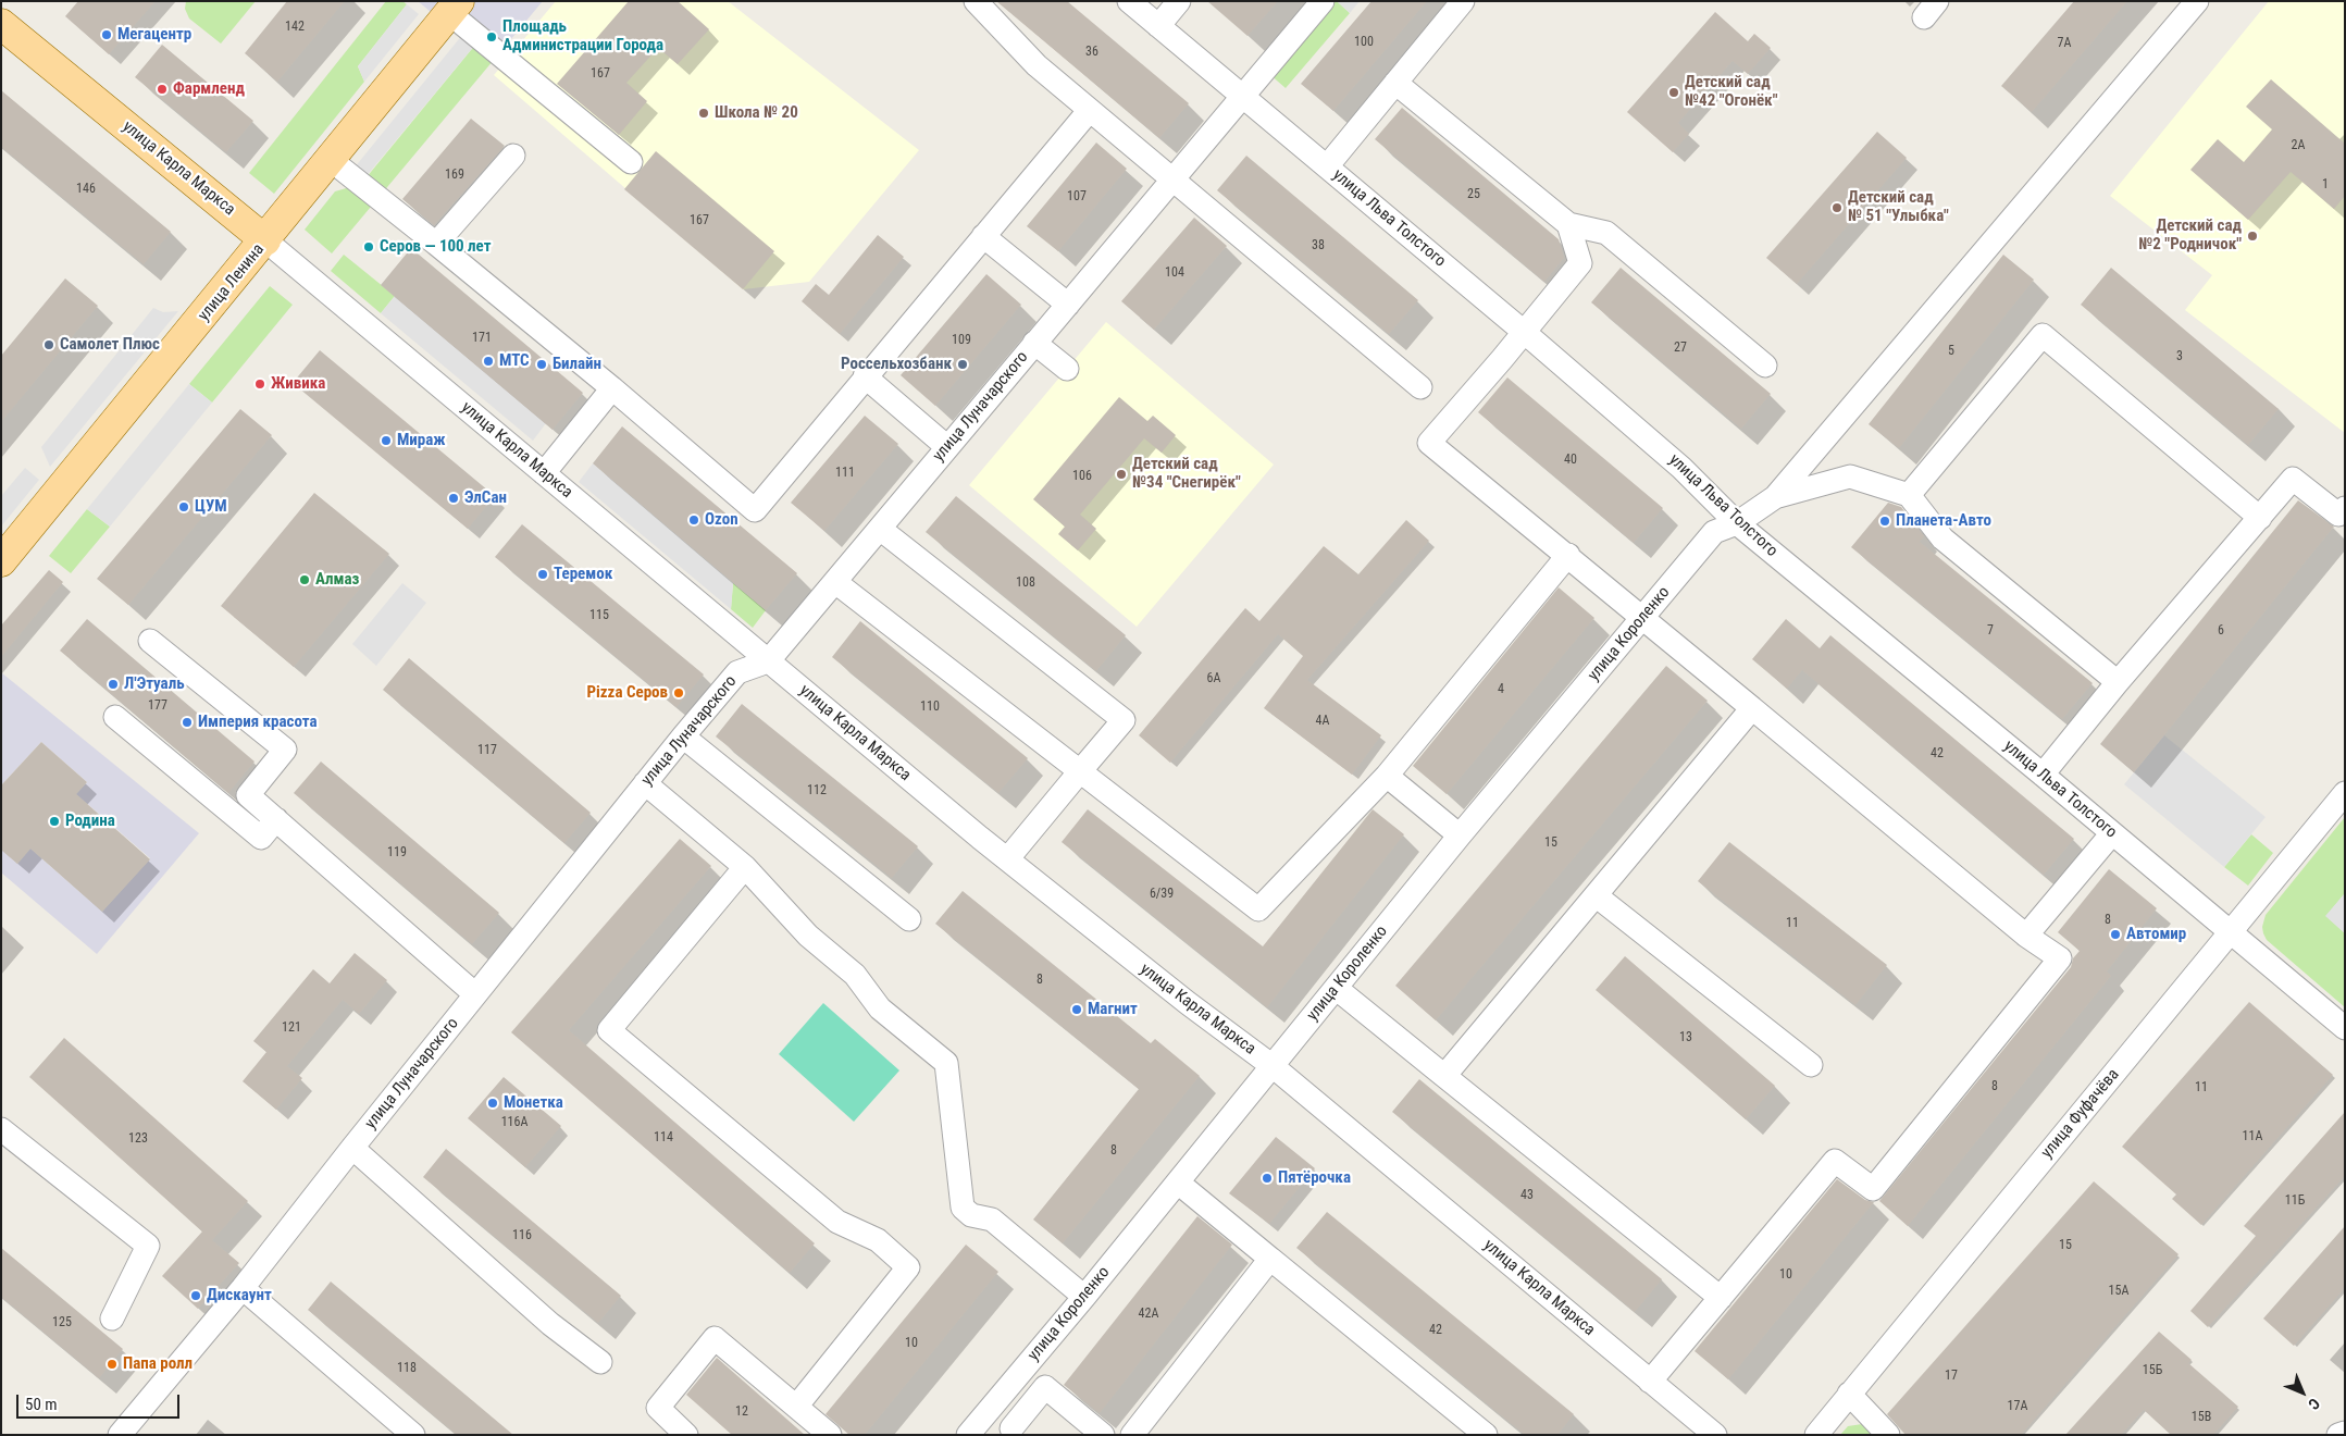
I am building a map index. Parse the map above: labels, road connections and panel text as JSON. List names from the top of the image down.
{
  "streets": {
    "main road": ["улица Карла Маркса", "улица Ленина"],
    "street": [
      "улица Льва Толстого",
      "улица Луначарского",
      "улица Короленко",
      "улица Фуфачёва"
    ]
  },
  "crossings": [
    ["улица Карла Маркса", "улица Ленина"],
    ["улица Карла Маркса", "улица Луначарского"],
    ["улица Карла Маркса", "улица Короленко"],
    ["улица Льва Толстого", "улица Луначарского"],
    ["улица Льва Толстого", "улица Короленко"],
    ["улица Льва Толстого", "улица Фуфачёва"]
  ],
  "places": [
    "Мегацентр",
    "Площадь Администрации Города",
    "Фармленд",
    "Детский сад №42 \"Огонёк\"",
    "Школа № 20",
    "Детский сад № 51 \"Улыбка\"",
    "Детский сад №2 \"Родничок\"",
    "Серов — 100 лет",
    "Самолет Плюс",
    "МТС",
    "Билайн",
    "Россельхозбанк",
    "Живика",
    "Мираж",
    "Детский сад №34 \"Снегирёк\"",
    "ЭлСан",
    "ЦУМ",
    "Ozon",
    "Планета-Авто",
    "Теремок",
    "Алмаз",
    "Л'Этуаль",
    "Pizza Серов",
    "Империя красота",
    "Родина",
    "Автомир",
    "Магнит",
    "Монетка",
    "Пятёрочка",
    "Дискаунт",
    "Папа ролл"
  ],
  "house_numbers": [
    "142",
    "100",
    "7А",
    "36",
    "167",
    "2А",
    "169",
    "1",
    "146",
    "25",
    "107",
    "167",
    "38",
    "104",
    "171",
    "109",
    "27",
    "5",
    "3",
    "40",
    "111",
    "106",
    "108",
    "115",
    "7",
    "6",
    "6А",
    "4",
    "177",
    "110",
    "4А",
    "117",
    "42",
    "112",
    "15",
    "119",
    "6/39",
    "8",
    "11",
    "8",
    "121",
    "13",
    "8",
    "11",
    "116А",
    "11А",
    "114",
    "123",
    "8",
    "43",
    "11Б",
    "116",
    "15",
    "10",
    "15А",
    "42А",
    "125",
    "42",
    "10",
    "118",
    "15Б",
    "17",
    "17А",
    "12",
    "15В"
  ],
  "scale_bar": "50 m",
  "north": "bottom right"
}
